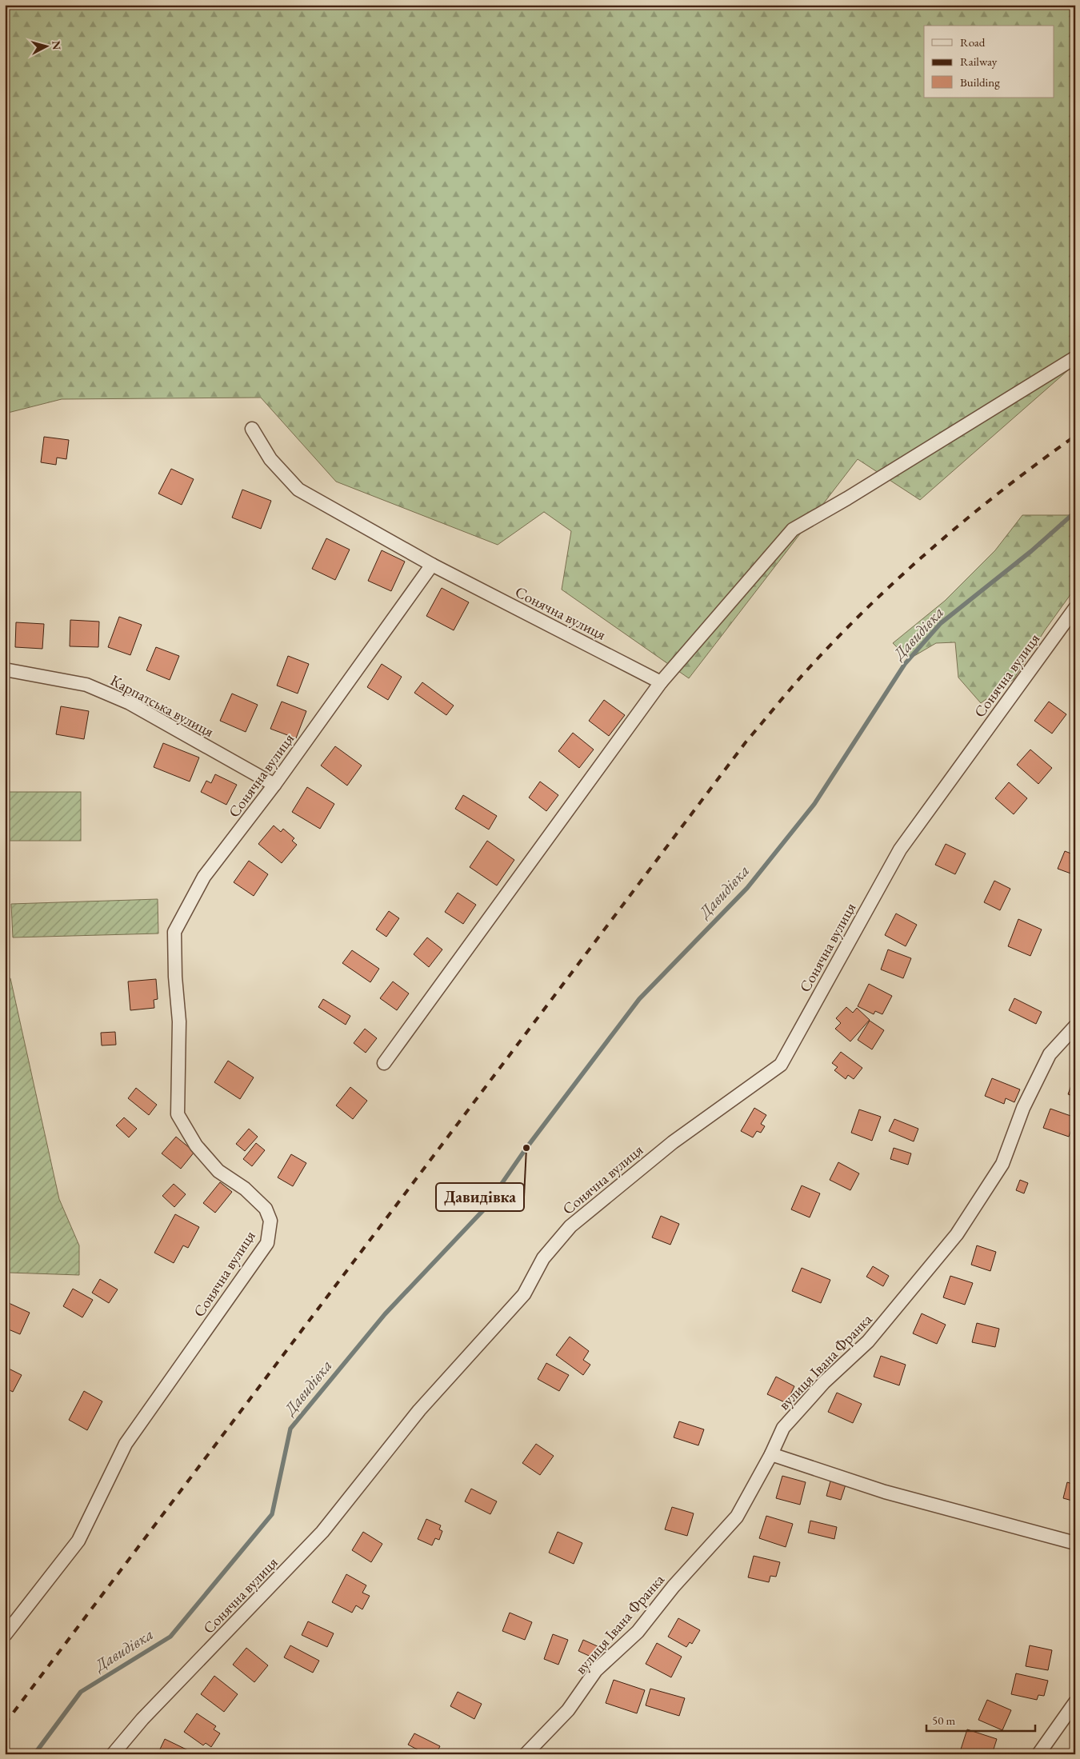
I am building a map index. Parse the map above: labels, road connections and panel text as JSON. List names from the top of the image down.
{
  "streets": {
    "street": ["Сонячна вулиця", "Карпатська вулиця", "вулиця Івана Франка"]
  },
  "crossings": [
    ["Сонячна вулиця", "Карпатська вулиця"]
  ],
  "water": ["Давидівка"],
  "places": ["Давидівка"],
  "legend": ["Road", "Railway", "Building"],
  "scale_bar": "50 m",
  "north": "right"
}
